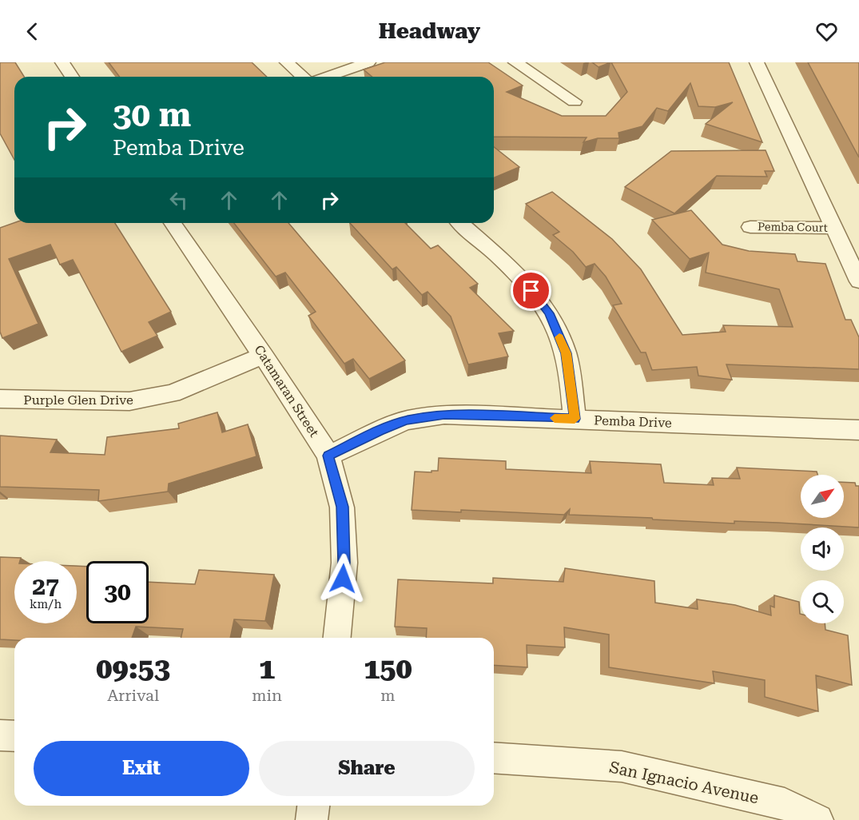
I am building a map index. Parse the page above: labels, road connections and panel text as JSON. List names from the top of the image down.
{
  "streets": {
    "street": [
      "Pemba Court",
      "Catamaran Street",
      "Purple Glen Drive",
      "Pemba Drive",
      "San Ignacio Avenue"
    ]
  },
  "crossings": [
    ["Catamaran Street", "Purple Glen Drive"],
    ["Catamaran Street", "Pemba Drive"]
  ],
  "north": "top right",
  "page": {
    "header": "Headway",
    "turn": ["30 m", "Pemba Drive"],
    "speed": "27 km/h",
    "limit": "30",
    "eta": [
      "09:53",
      "Arrival",
      "1",
      "min",
      "150",
      "m"
    ],
    "buttons": ["Exit", "Share"]
  }
}
